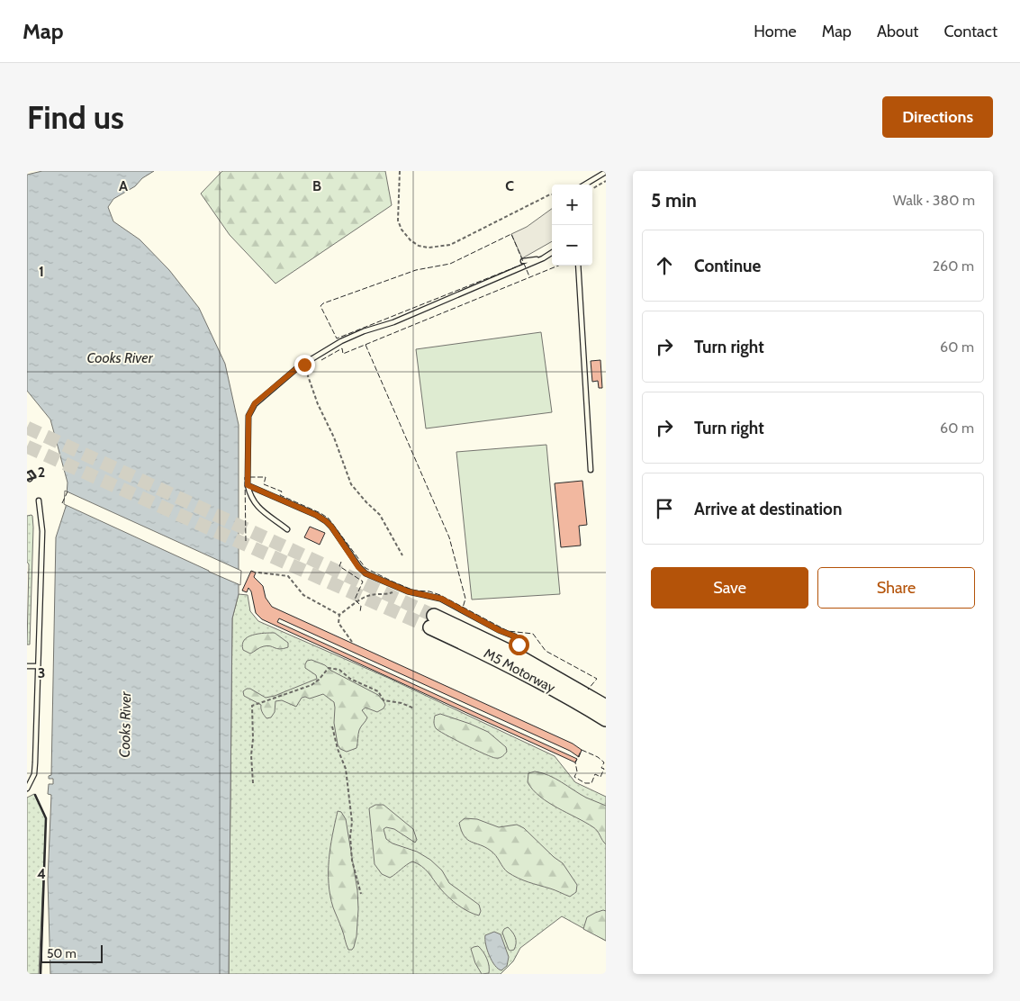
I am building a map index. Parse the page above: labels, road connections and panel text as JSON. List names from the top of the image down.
{
  "streets": {
    "highway": ["M5 Motorway"]
  },
  "water": ["Cooks River"],
  "scale_bar": "50 m",
  "page": {
    "header": "Map",
    "nav": [
      "Home",
      "Map",
      "About",
      "Contact"
    ],
    "buttons": [
      "Directions",
      ["Save", "Share"]
    ],
    "title": "Find us",
    "heading": ["5 min", "Walk · 380 m"],
    "map_buttons": ["+", "−"],
    "list": [
      ["Continue", "260 m"],
      ["Turn right", "60 m"],
      ["Turn right", "60 m"],
      "Arrive at destination"
    ],
    "scale": "50 m"
  },
  "grid": {
    "columns": ["A", "B", "C"],
    "rows": [
      "1",
      "2",
      "3",
      "4"
    ]
  }
}
